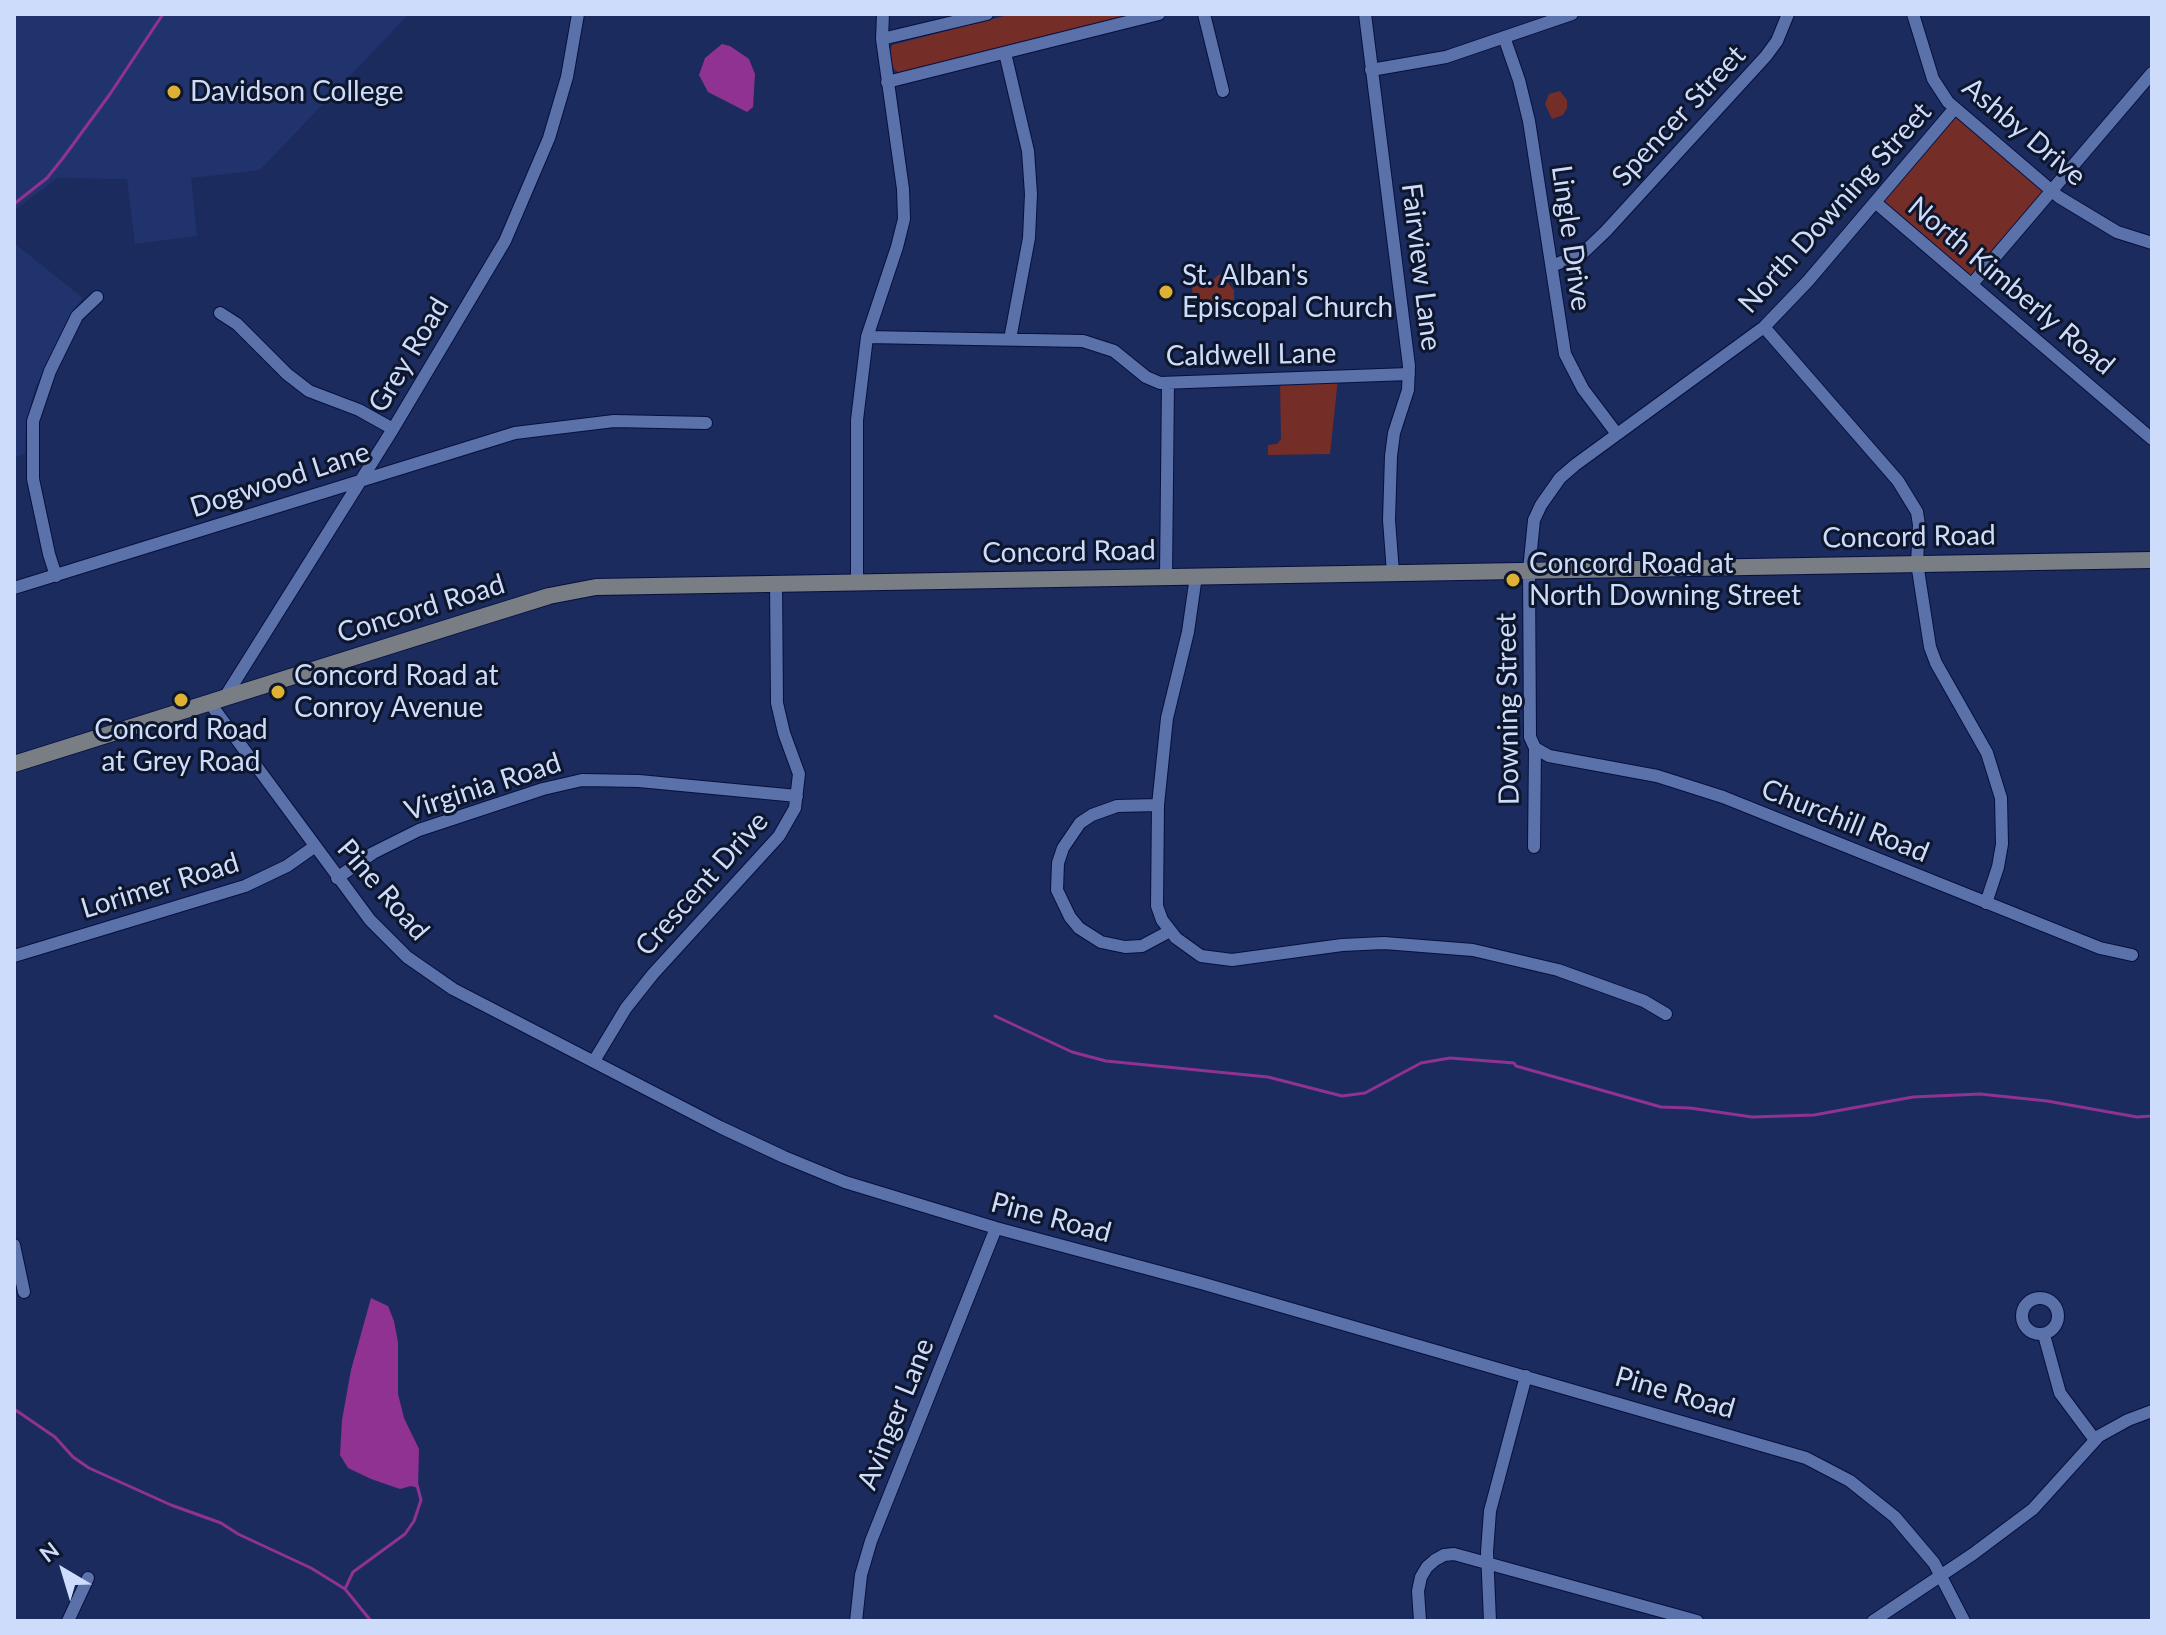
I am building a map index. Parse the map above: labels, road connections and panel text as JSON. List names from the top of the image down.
{
  "streets": {
    "main road": ["Concord Road"],
    "street": [
      "Spencer Street",
      "Ashby Drive",
      "North Downing Street",
      "Lingle Drive",
      "Fairview Lane",
      "North Kimberly Road",
      "Grey Road",
      "Caldwell Lane",
      "Dogwood Lane",
      "Downing Street",
      "Virginia Road",
      "Churchill Road",
      "Crescent Drive",
      "Lorimer Road",
      "Pine Road",
      "Avinger Lane"
    ]
  },
  "crossings": [
    ["Spencer Street", "Lingle Drive"],
    ["Ashby Drive", "North Downing Street"],
    ["North Downing Street", "Lingle Drive"],
    ["North Downing Street", "North Kimberly Road"],
    ["North Downing Street", "Concord Road"],
    ["North Downing Street", "Downing Street"],
    ["Fairview Lane", "Caldwell Lane"],
    ["Fairview Lane", "Concord Road"],
    ["Grey Road", "Dogwood Lane"],
    ["Grey Road", "Concord Road"],
    ["Grey Road", "Pine Road"],
    ["Concord Road", "Downing Street"],
    ["Concord Road", "Crescent Drive"],
    ["Concord Road", "Pine Road"],
    ["Downing Street", "Churchill Road"],
    ["Virginia Road", "Crescent Drive"],
    ["Virginia Road", "Pine Road"],
    ["Crescent Drive", "Pine Road"],
    ["Lorimer Road", "Pine Road"],
    ["Pine Road", "Avinger Lane"]
  ],
  "places": [
    "Davidson College",
    "St. Alban's Episcopal Church",
    "Concord Road at North Downing Street",
    "Concord Road at Conroy Avenue",
    "Concord Road at Grey Road"
  ],
  "north": "top left"
}
